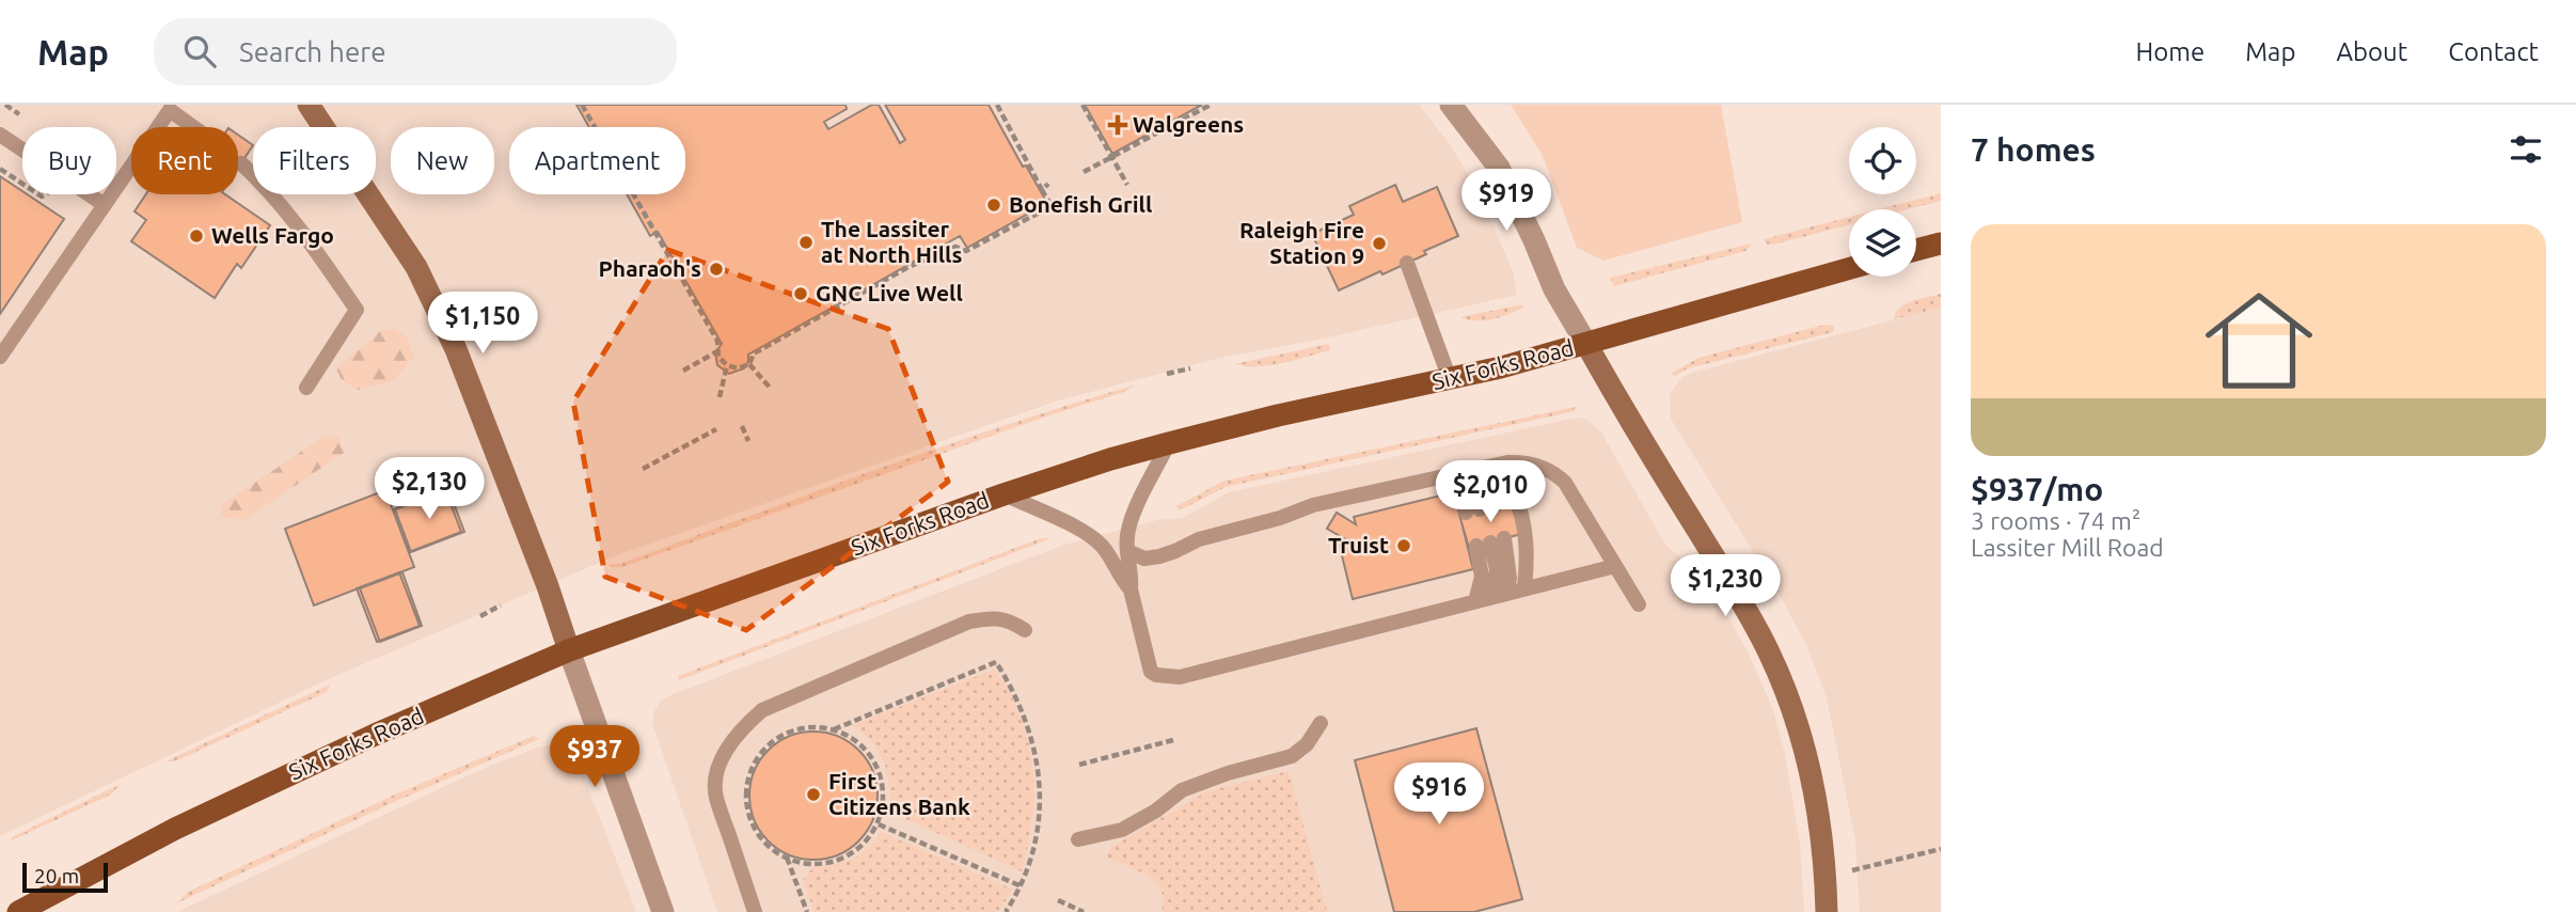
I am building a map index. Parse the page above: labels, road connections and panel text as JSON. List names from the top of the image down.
{
  "streets": {
    "main road": ["Six Forks Road"]
  },
  "places": {
    "health": ["Walgreens"],
    "other": [
      "Bonefish Grill",
      "Wells Fargo",
      "The Lassiter at North Hills",
      "Raleigh Fire Station 9",
      "Pharaoh's",
      "GNC Live Well",
      "Truist",
      "First Citizens Bank"
    ]
  },
  "scale_bar": "20 m",
  "page": {
    "header": "Map",
    "search": "Search here",
    "nav": [
      "Home",
      "Map",
      "About",
      "Contact"
    ],
    "heading": "7 homes",
    "chip": [
      "Buy",
      "Rent",
      "Filters",
      "New",
      "Apartment"
    ],
    "price": [
      "$919",
      "$1,150",
      "$2,130",
      "$2,010",
      "$1,230",
      "$937",
      "$916"
    ],
    "list": [
      {
        "name": "$937/mo",
        "note": "3 rooms · 74 m² · Lassiter Mill Road"
      }
    ],
    "scale": "20 m"
  }
}
